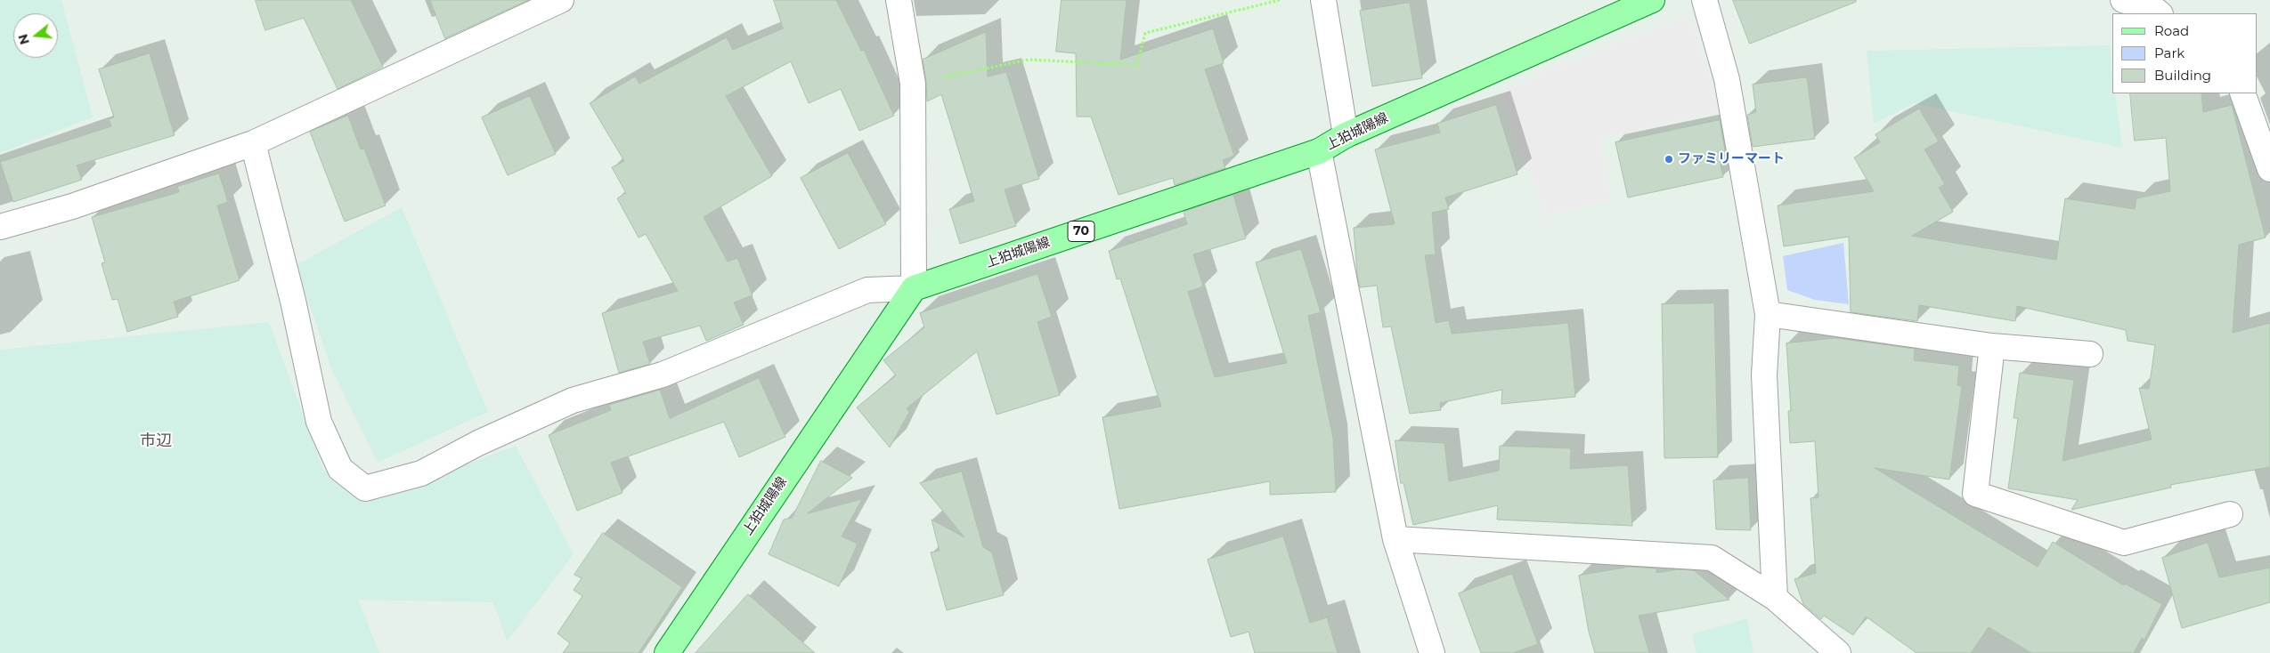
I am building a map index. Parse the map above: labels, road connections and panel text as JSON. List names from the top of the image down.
{
  "streets": {
    "main road": ["上狛城陽線", "70"]
  },
  "districts": ["市辺"],
  "places": ["ファミリーマート"],
  "legend": ["Road", "Park", "Building"],
  "north": "left"
}
